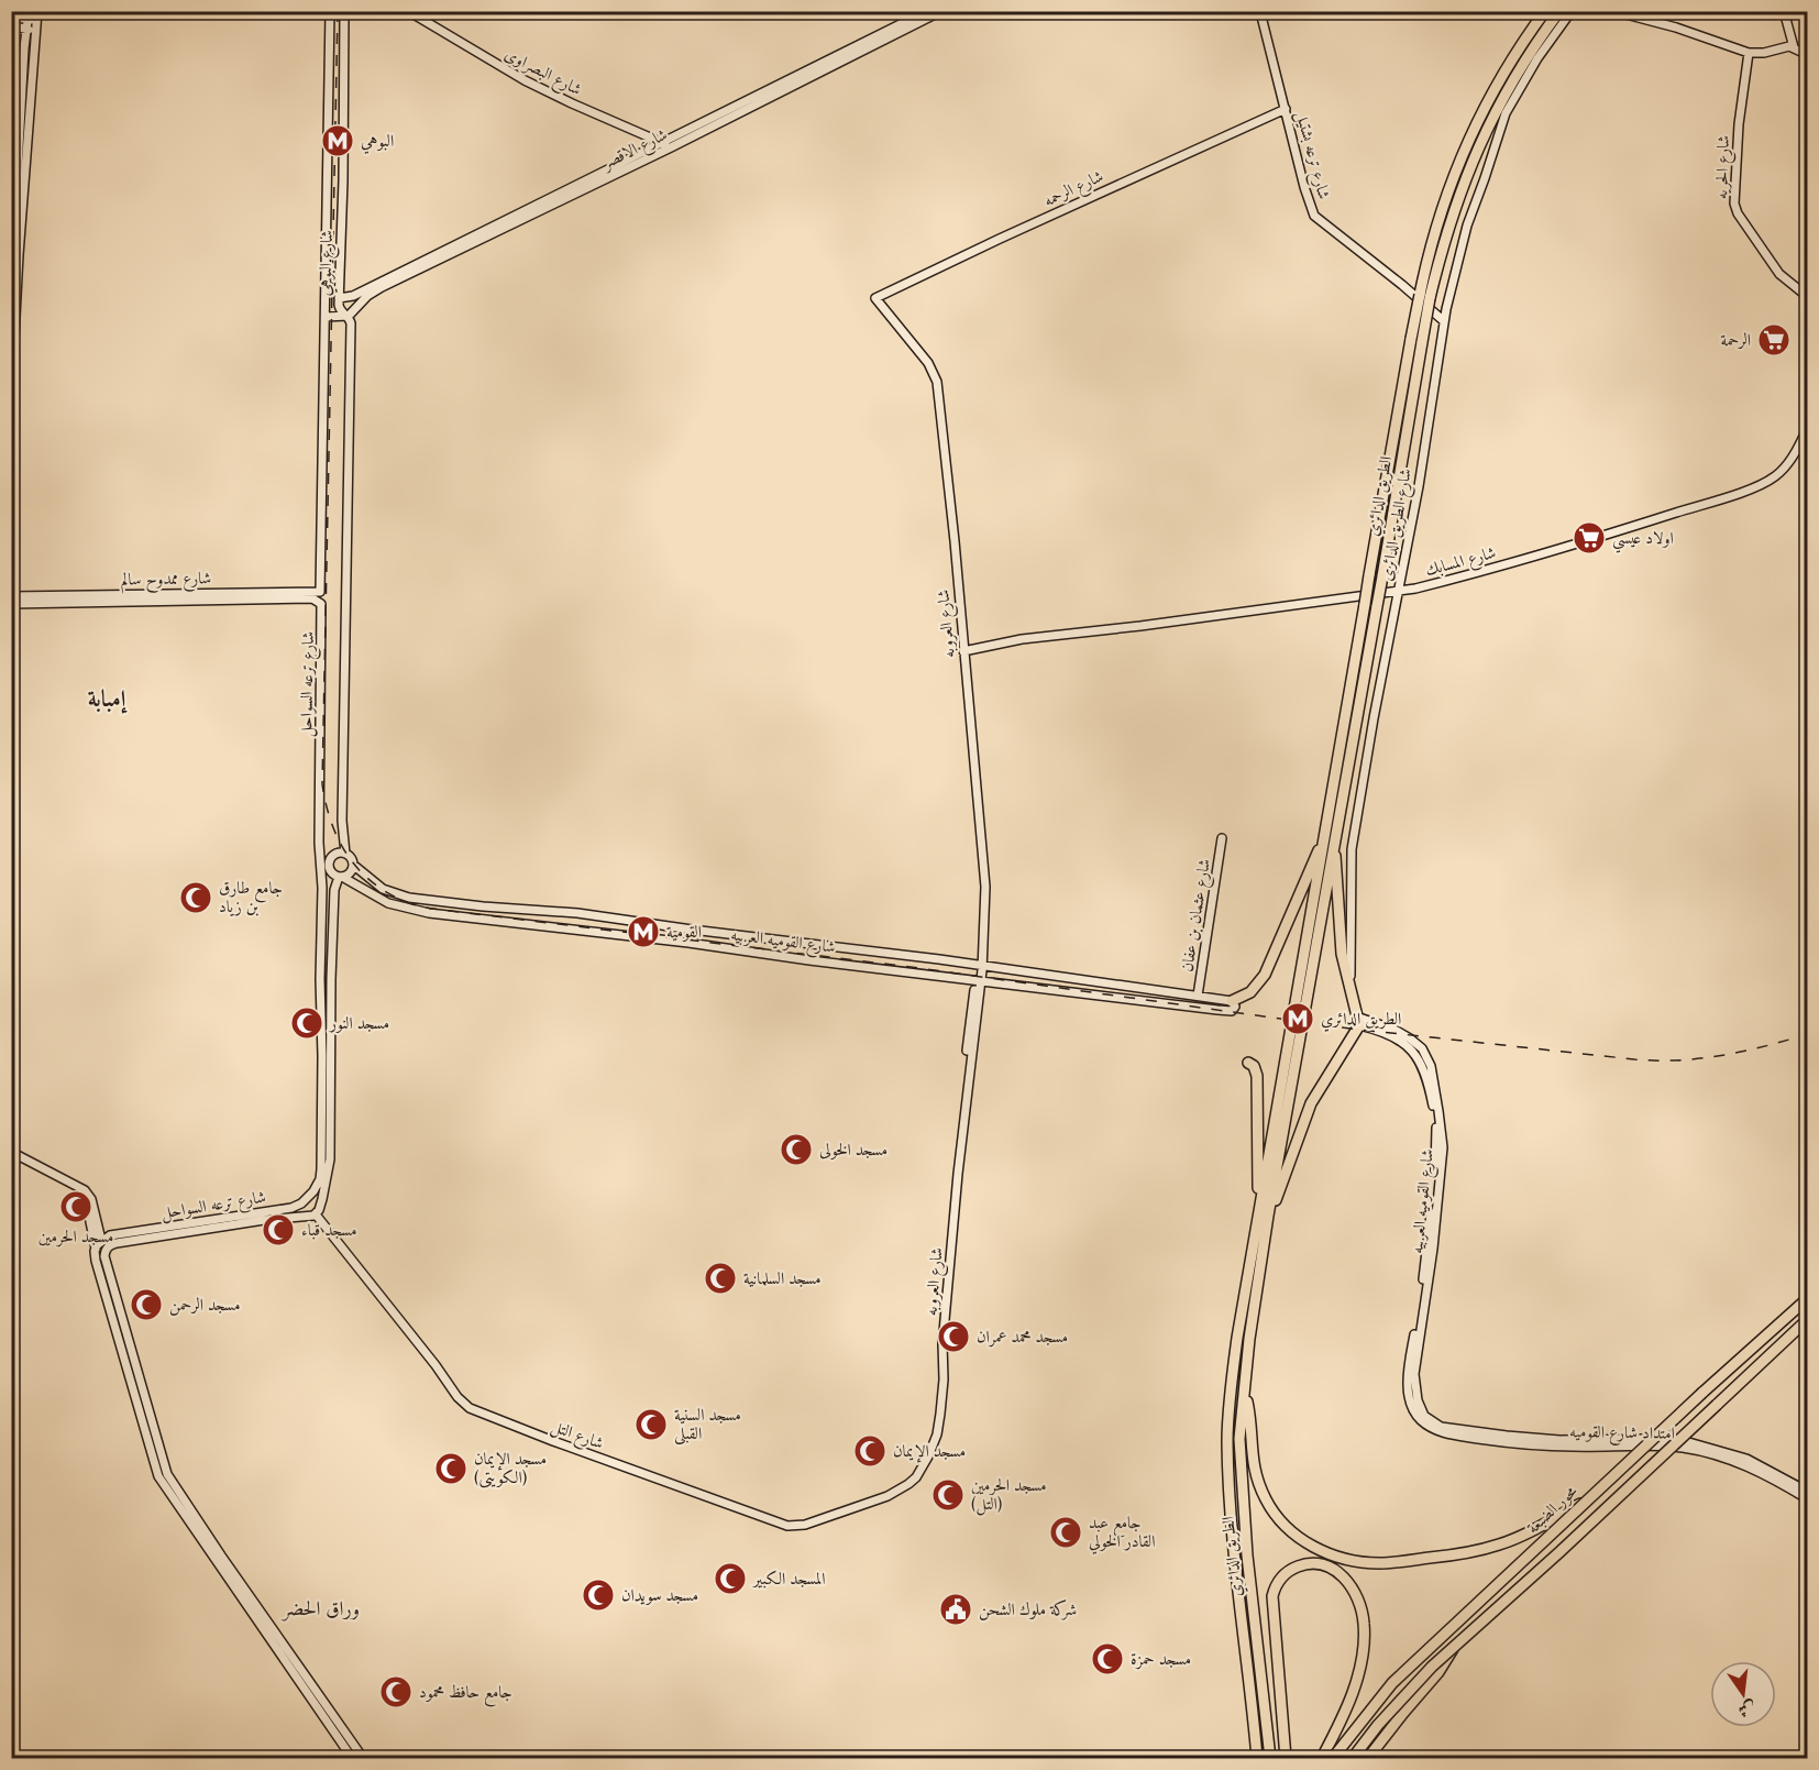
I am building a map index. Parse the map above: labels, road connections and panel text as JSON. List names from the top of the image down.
{
  "streets": {
    "highway": ["الطريق الدائري", "محور الضبعة"],
    "street": [
      "شارع البصراوى",
      "شارع الاقصر",
      "شارع ترعه بشتيل",
      "شارع الحريه",
      "شارع الرحمه",
      "شارع البوهي",
      "شارع الطريق الدائرى",
      "شارع المسابك",
      "شارع ممدوح سالم",
      "شارع العروبه",
      "شارع ترعه السواحل",
      "شارع عثمان بن عفان",
      "شارع القوميه العربيه",
      "امتداد شارع القوميه",
      "شارع التل"
    ]
  },
  "crossings": [
    ["شارع البصراوى", "شارع الاقصر"],
    ["شارع الاقصر", "شارع البوهي"],
    ["شارع ترعه بشتيل", "شارع الرحمه"],
    ["شارع ترعه بشتيل", "شارع الطريق الدائرى"],
    ["شارع الرحمه", "شارع العروبه"],
    ["شارع البوهي", "شارع ممدوح سالم"],
    ["شارع البوهي", "شارع ترعه السواحل"],
    ["شارع البوهي", "شارع القوميه العربيه"],
    ["شارع الطريق الدائرى", "شارع المسابك"],
    ["شارع المسابك", "شارع العروبه"],
    ["شارع ممدوح سالم", "شارع ترعه السواحل"],
    ["شارع العروبه", "شارع القوميه العربيه"],
    ["شارع العروبه", "شارع التل"],
    ["شارع ترعه السواحل", "شارع القوميه العربيه"],
    ["شارع ترعه السواحل", "شارع التل"],
    ["شارع عثمان بن عفان", "شارع القوميه العربيه"],
    ["شارع القوميه العربيه", "امتداد شارع القوميه"]
  ],
  "districts": ["إمبابة", "وراق الحضر"],
  "places": {
    "metro station": ["البوهي", "القومية", "الطريق الدائري"],
    "supermarket": ["الرحمة", "اولاد عيسي"],
    "mosque": [
      "جامع طارق بن زياد",
      "مسجد النور",
      "مسجد الخولى",
      "مسجد الحرمين",
      "مسجد قباء",
      "مسجد السلمانية",
      "مسجد الرحمن",
      "مسجد محمد عمران",
      "مسجد السنية القبلى",
      "مسجد الإيمان",
      "مسجد الإيمان (الكويتى)",
      "مسجد الحرمين (التل)",
      "جامع عبد القادر الخولي",
      "المسجد الكبير",
      "مسجد سويدان",
      "مسجد حمزة",
      "جامع حافظ محمود"
    ],
    "public building": ["شركة ملوك الشحن"]
  },
  "north": "bottom"
}
